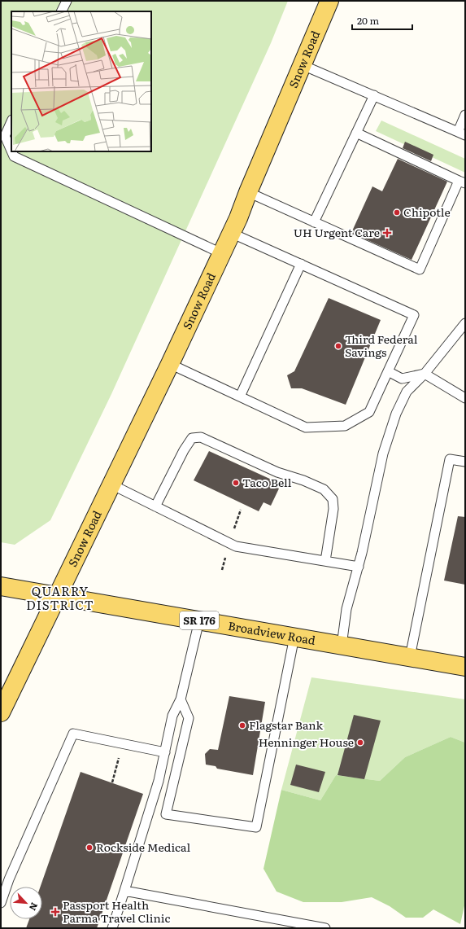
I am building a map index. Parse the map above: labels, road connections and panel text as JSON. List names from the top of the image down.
{
  "streets": {
    "main road": ["Snow Road", "SR 176", "Broadview Road"]
  },
  "crossings": [
    ["Snow Road", "Broadview Road"]
  ],
  "districts": ["QUARRY DISTRICT"],
  "places": {
    "other": [
      "Chipotle",
      "Third Federal Savings",
      "Taco Bell",
      "Flagstar Bank",
      "Henninger House",
      "Rockside Medical"
    ],
    "health": ["UH Urgent Care", "Passport Health Parma Travel Clinic"]
  },
  "scale_bar": "20 m",
  "north": "bottom right"
}
